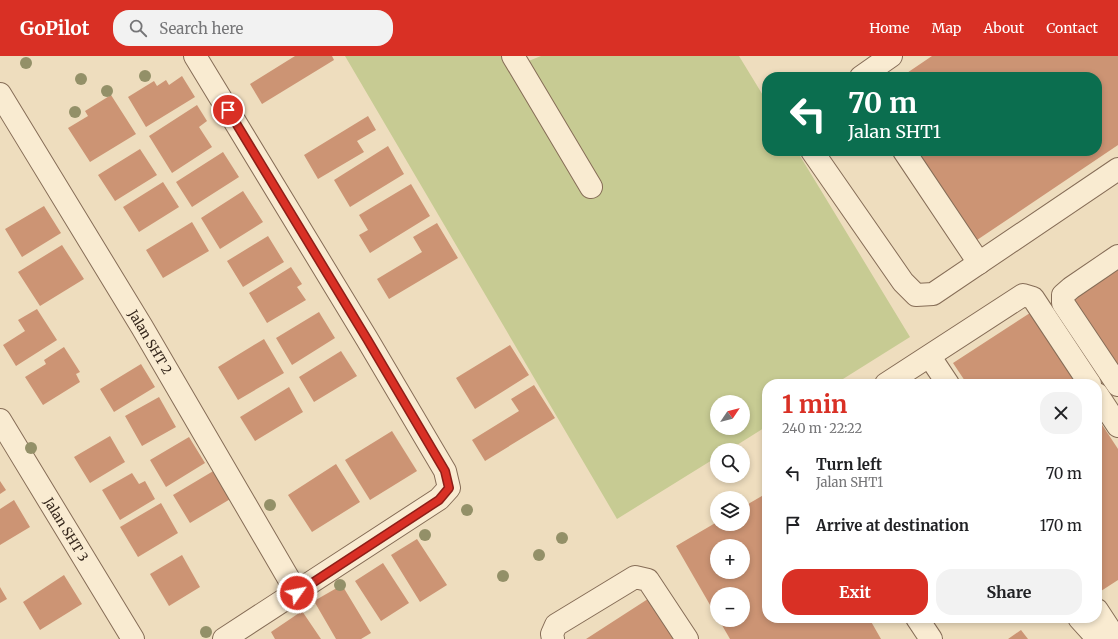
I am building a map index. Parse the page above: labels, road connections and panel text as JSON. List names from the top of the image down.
{
  "streets": {
    "street": ["Jalan SHT 2", "Jalan SHT 3"]
  },
  "north": "top right",
  "page": {
    "header": "GoPilot",
    "search": "Search here",
    "nav": [
      "Home",
      "Map",
      "About",
      "Contact"
    ],
    "turn": ["70 m", "Jalan SHT1"],
    "heading": ["1 min", "240 m · 22:22"],
    "map_buttons": ["+", "−"],
    "list": [
      {
        "name": "Turn left",
        "note": "Jalan SHT1",
        "value": "70 m"
      },
      {
        "name": "Arrive at destination",
        "value": "170 m"
      }
    ],
    "buttons": ["Exit", "Share"]
  }
}
